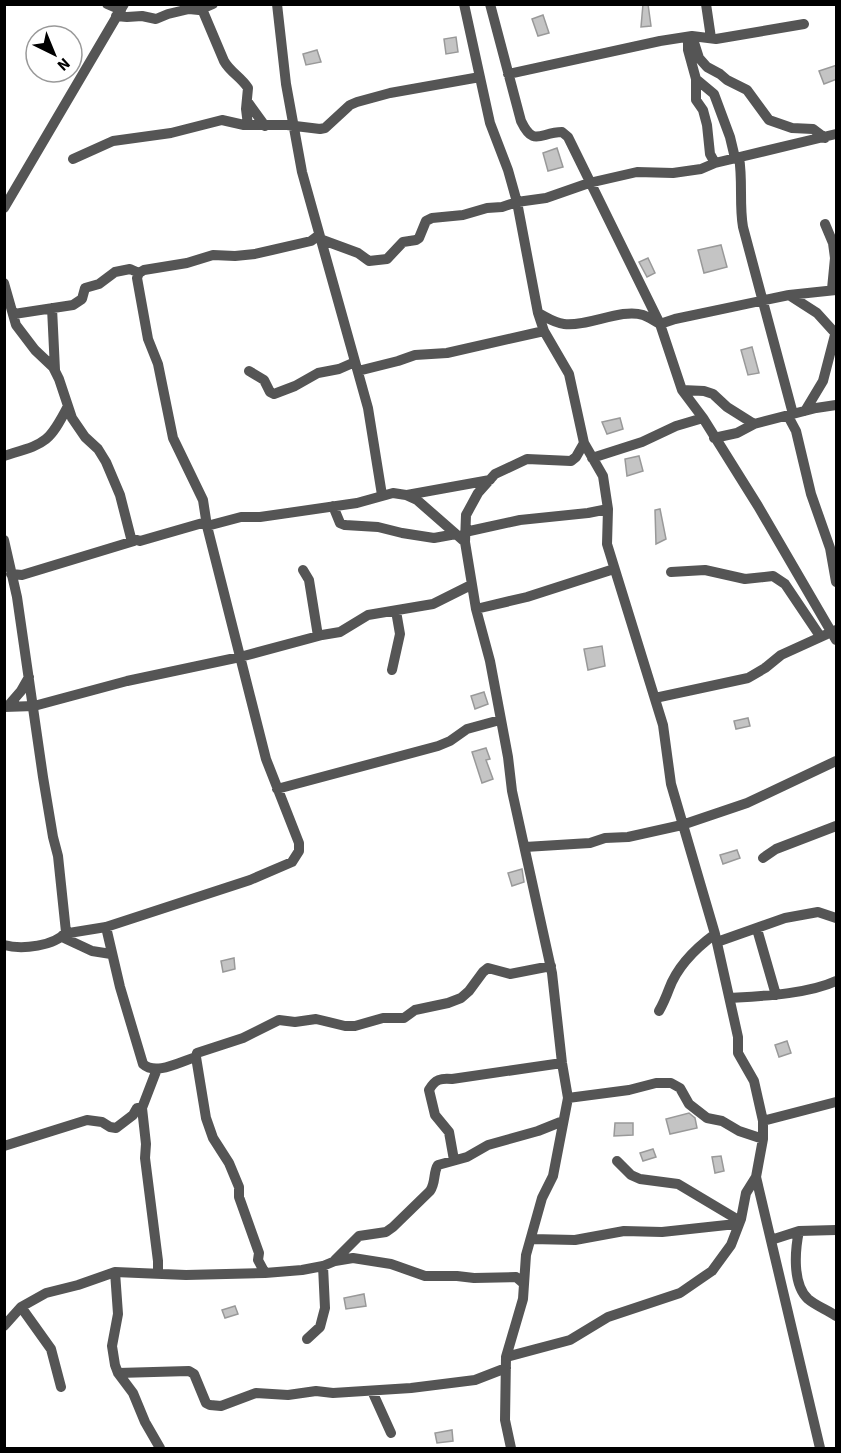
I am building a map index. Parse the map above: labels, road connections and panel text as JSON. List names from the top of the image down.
{
  "north": "bottom right"
}
